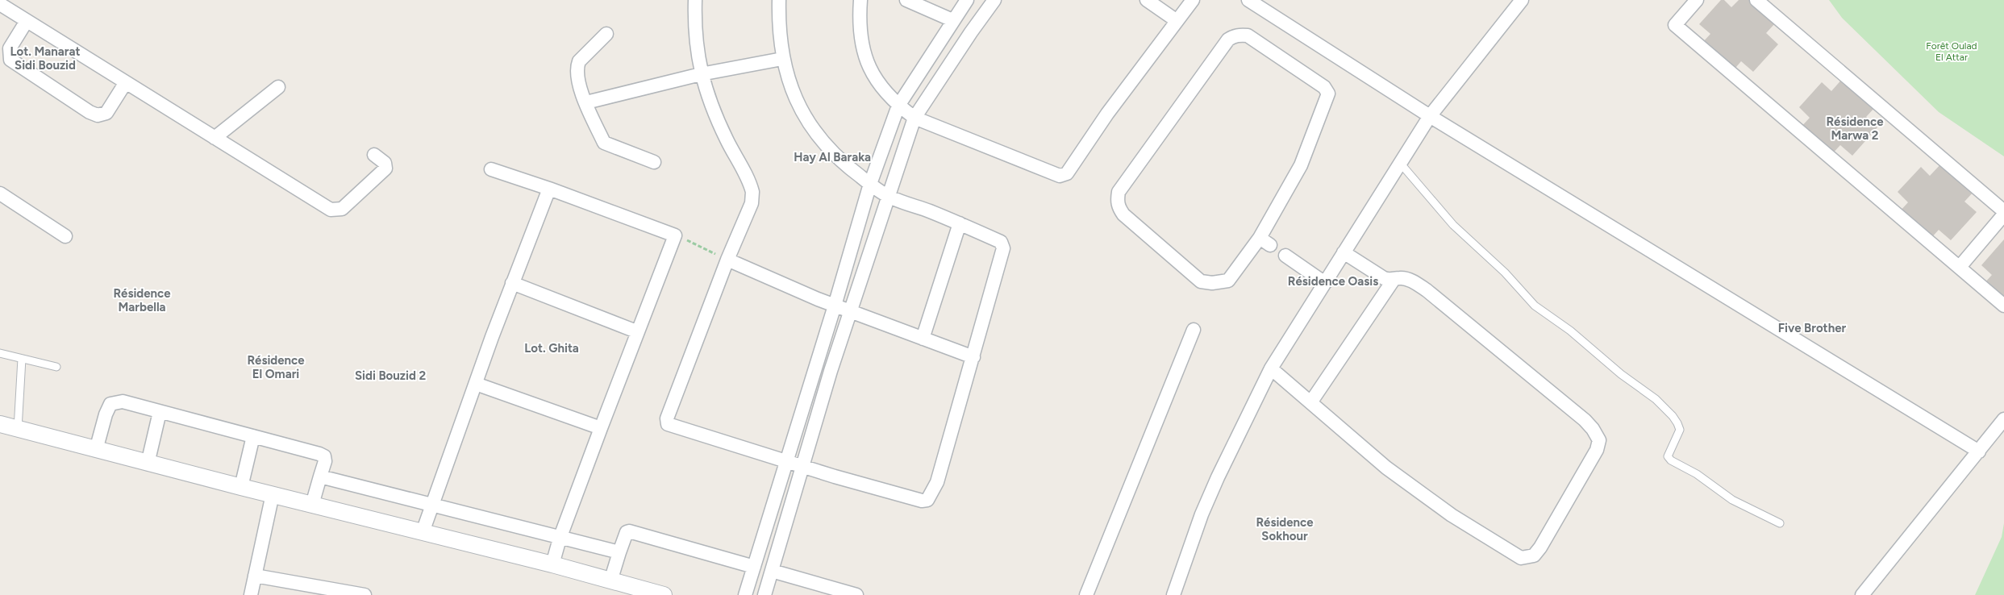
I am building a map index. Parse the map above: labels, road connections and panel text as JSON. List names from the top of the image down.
{
  "districts": [
    "Lot. Manarat Sidi Bouzid",
    "Résidence Marwa 2",
    "Hay Al Baraka",
    "Résidence Oasis",
    "Résidence Marbella",
    "Five Brother",
    "Lot. Ghita",
    "Résidence El Omari",
    "Sidi Bouzid 2",
    "Résidence Sokhour"
  ],
  "parks": ["Forêt Oulad El Attar"]
}
